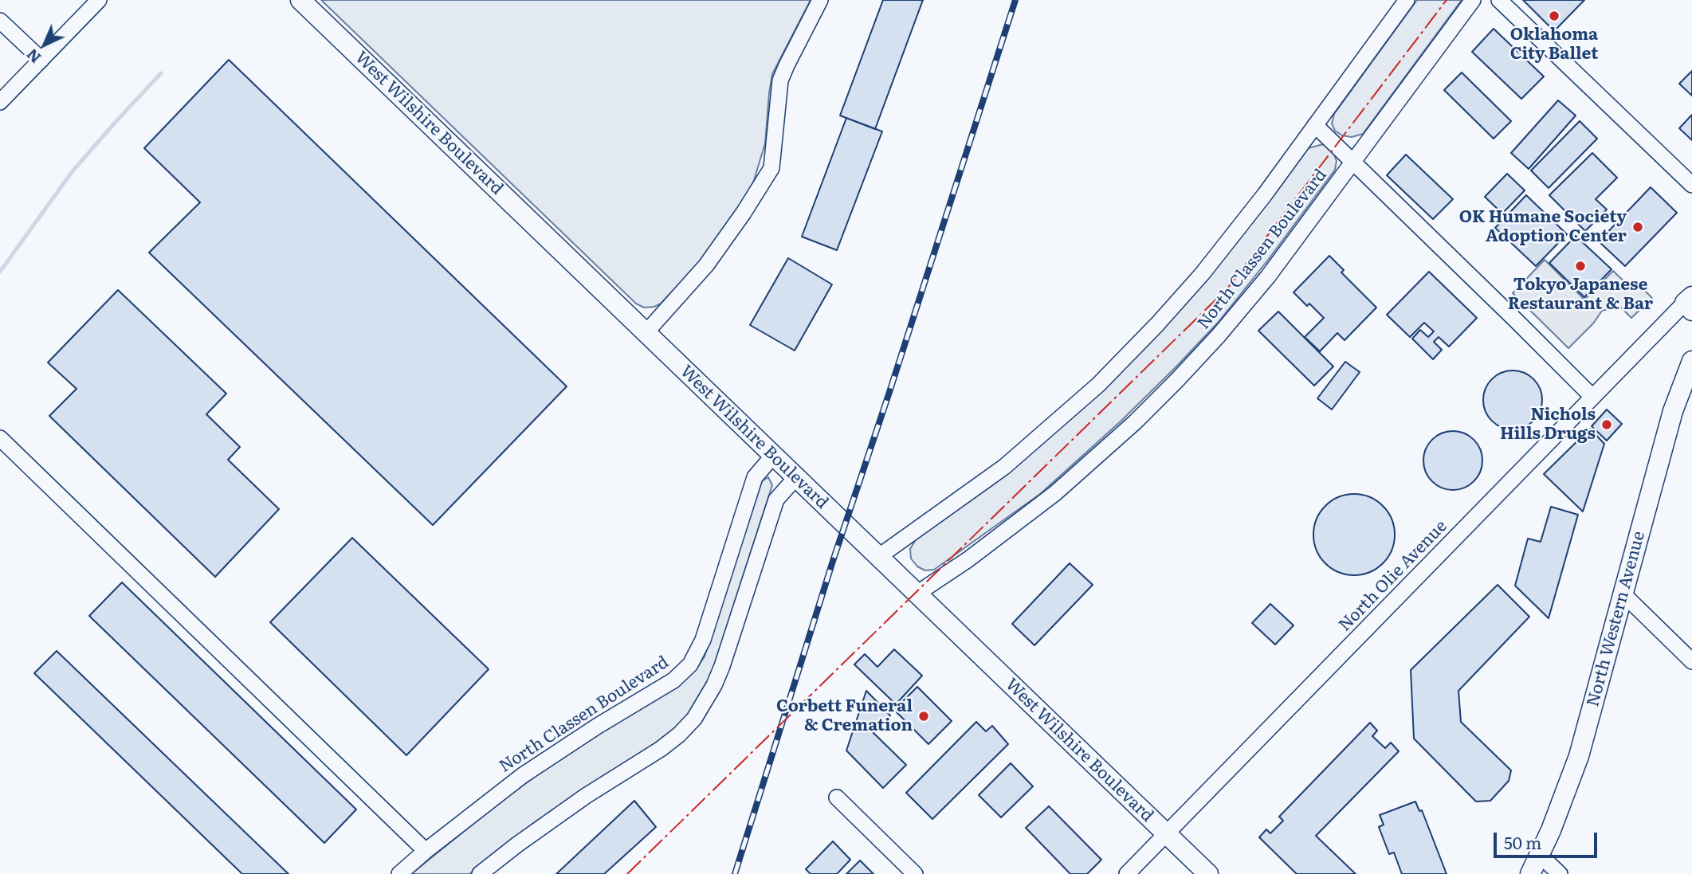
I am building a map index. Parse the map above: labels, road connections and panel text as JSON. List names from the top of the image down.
{
  "streets": {
    "main road": ["West Wilshire Boulevard", "North Western Avenue"],
    "street": ["North Classen Boulevard", "North Olie Avenue"]
  },
  "crossings": [
    ["West Wilshire Boulevard", "North Classen Boulevard"],
    ["West Wilshire Boulevard", "North Olie Avenue"]
  ],
  "places": [
    "Oklahoma City Ballet",
    "OK Humane Society Adoption Center",
    "Tokyo Japanese Restaurant & Bar",
    "Nichols Hills Drugs",
    "Corbett Funeral & Cremation"
  ],
  "scale_bar": "50 m",
  "north": "bottom left"
}
